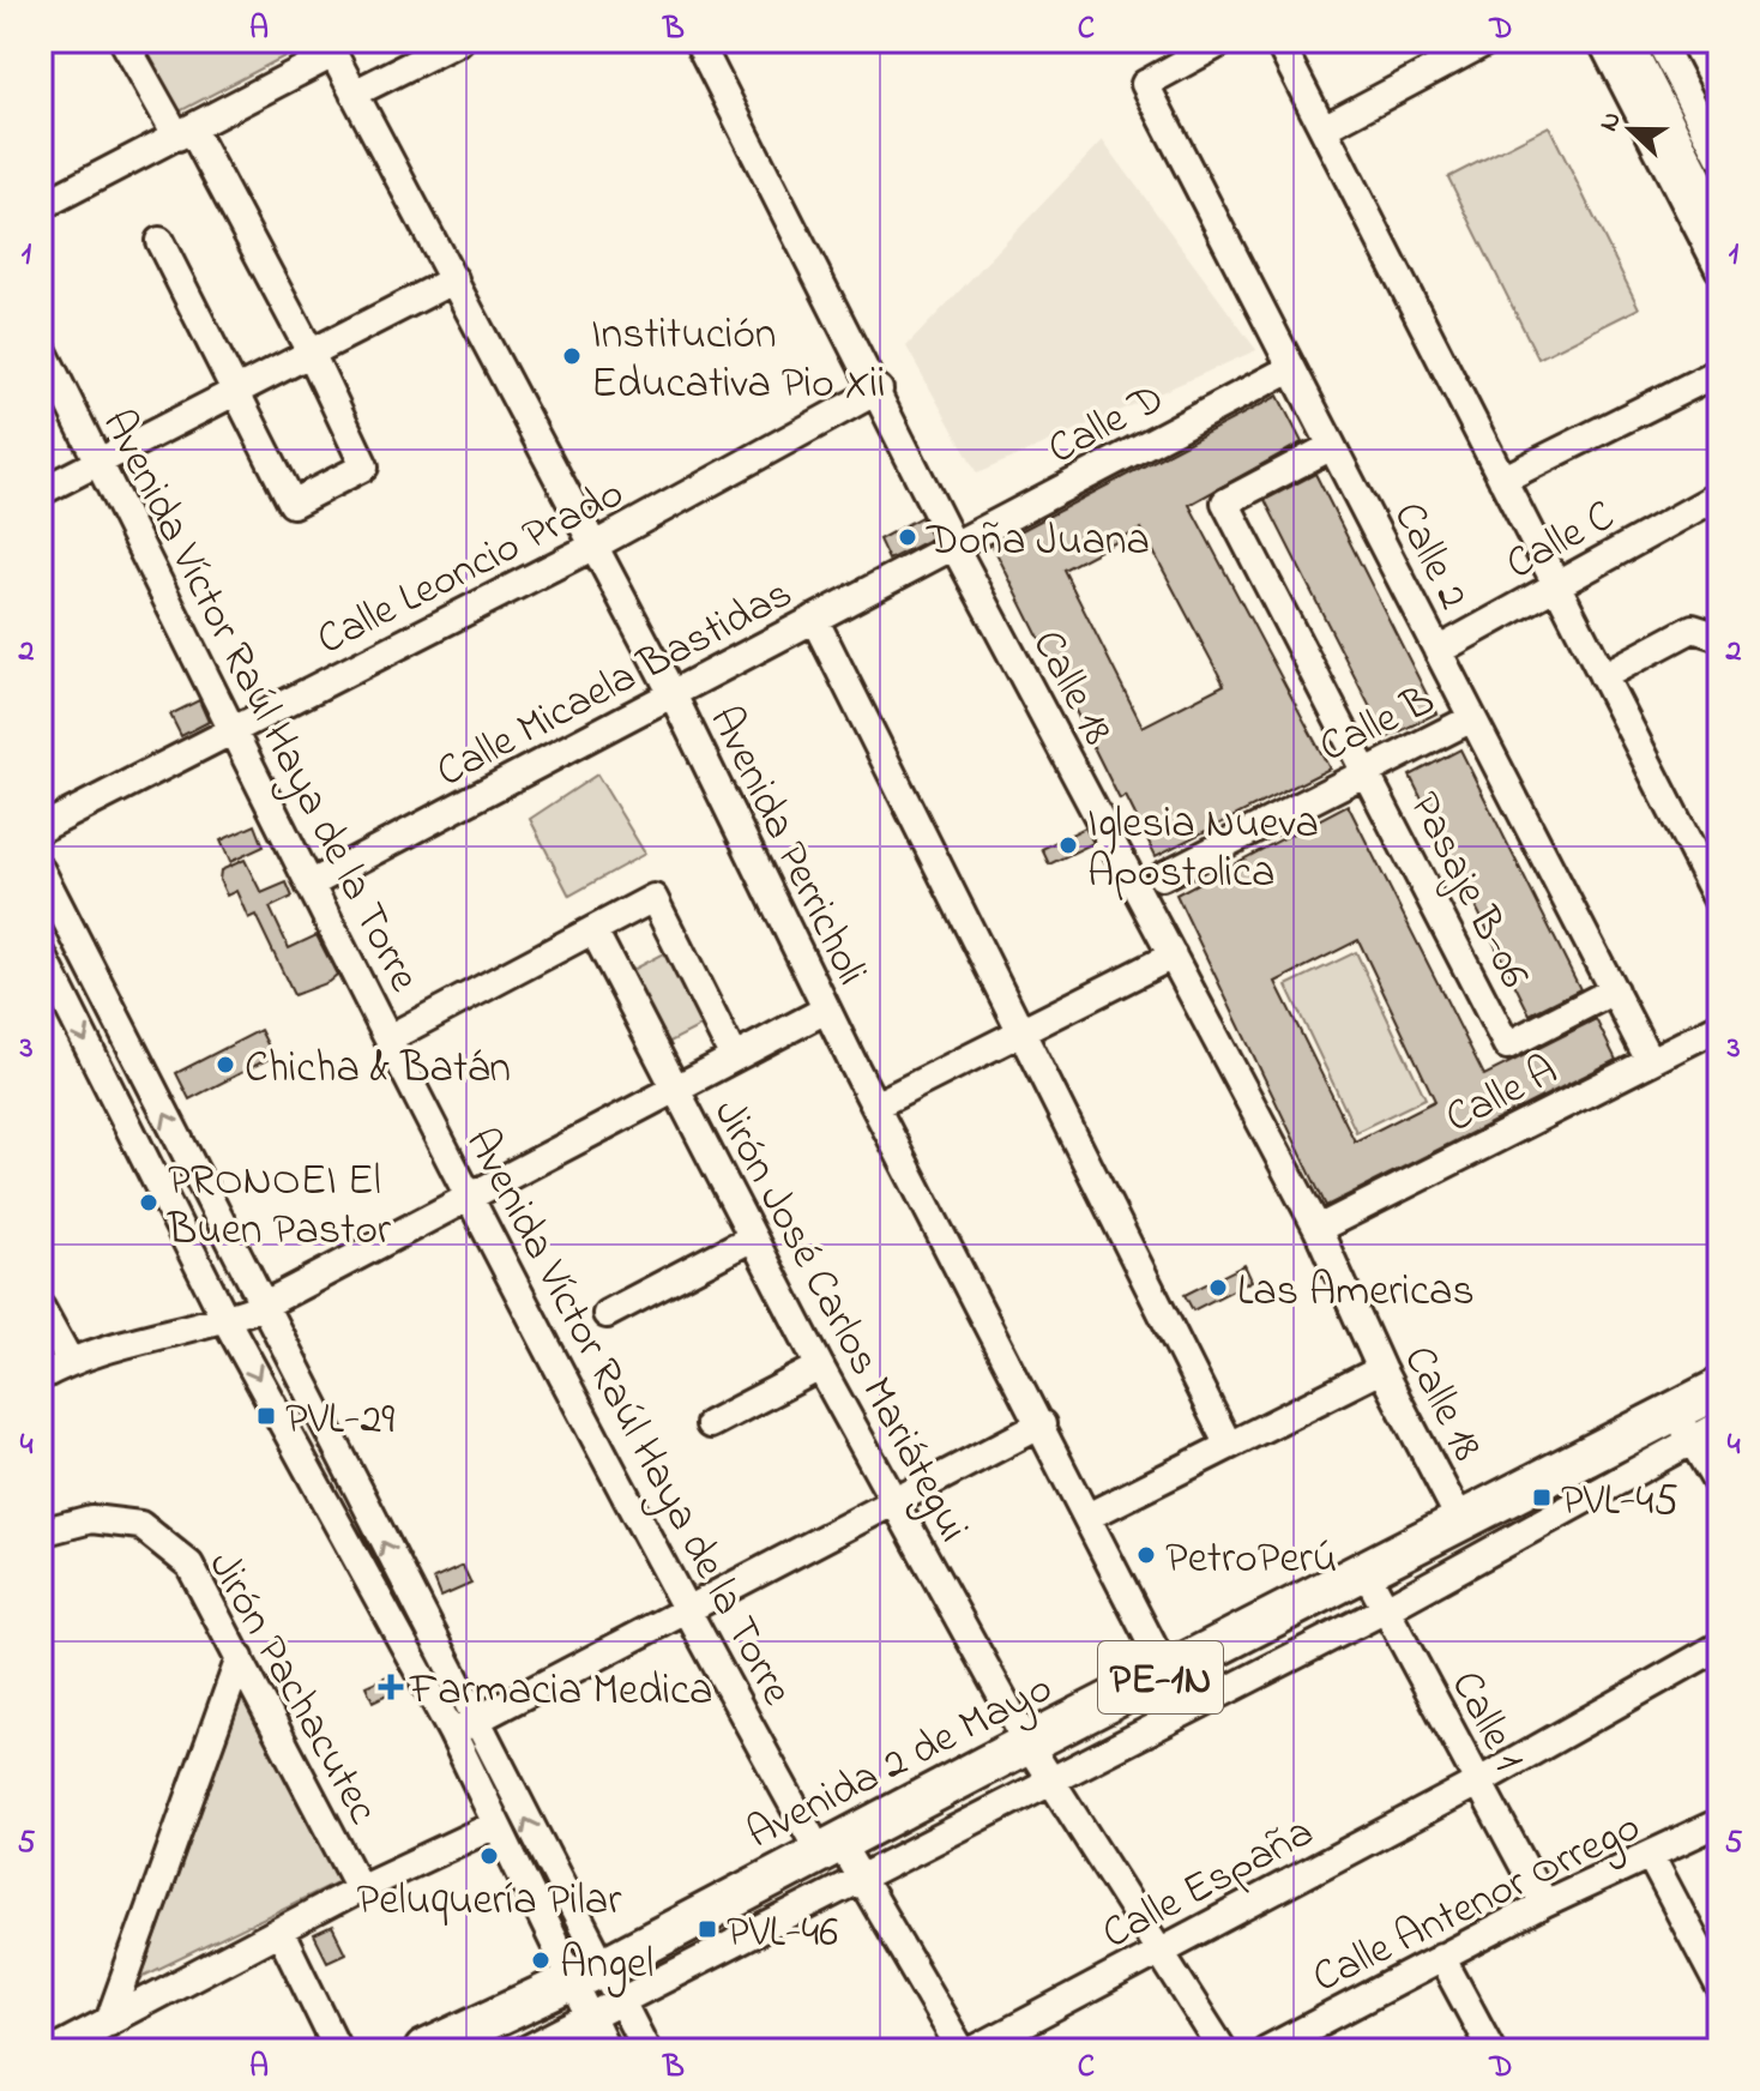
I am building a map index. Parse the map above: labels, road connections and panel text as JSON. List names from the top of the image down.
{
  "streets": {
    "highway": ["PE-1N", "Avenida 2 de Mayo"],
    "street": [
      "Calle D",
      "Calle C",
      "Calle 2",
      "Calle Leoncio Prado",
      "Calle Micaela Bastidas",
      "Calle 18",
      "Avenida Víctor Raúl Haya de la Torre",
      "Calle B",
      "Avenida Perricholi",
      "Pasaje B-06",
      "Calle A",
      "Jirón José Carlos Mariátegui",
      "Jirón Pachacutec",
      "Calle 1",
      "Calle España",
      "Calle Antenor Orrego"
    ]
  },
  "crossings": [
    ["Calle D", "Calle 2"],
    ["Calle D", "Calle Micaela Bastidas"],
    ["Calle D", "Calle 18"],
    ["Calle C", "Calle 2"],
    ["Calle 2", "Calle B"],
    ["Calle 2", "Pasaje B-06"],
    ["Calle 2", "Calle A"],
    ["Calle Leoncio Prado", "Calle 18"],
    ["Calle Leoncio Prado", "Avenida Víctor Raúl Haya de la Torre"],
    ["Calle Leoncio Prado", "Avenida Perricholi"],
    ["Calle Micaela Bastidas", "Calle 18"],
    ["Calle Micaela Bastidas", "Avenida Víctor Raúl Haya de la Torre"],
    ["Calle Micaela Bastidas", "Avenida Perricholi"],
    ["Calle 18", "Calle A"],
    ["Calle 18", "Avenida 2 de Mayo"],
    ["Avenida Víctor Raúl Haya de la Torre", "Avenida 2 de Mayo"],
    ["Calle B", "Pasaje B-06"],
    ["Avenida Perricholi", "Avenida 2 de Mayo"],
    ["Jirón José Carlos Mariátegui", "Avenida 2 de Mayo"],
    ["Jirón José Carlos Mariátegui", "Calle España"],
    ["Calle 1", "Avenida 2 de Mayo"],
    ["Calle 1", "Calle España"],
    ["Calle 1", "Calle Antenor Orrego"]
  ],
  "places": {
    "other": [
      "Institución Educativa Pio Xii",
      "Doña Juana",
      "Iglesia Nueva Apostolica",
      "Chicha & Batán",
      "PRONOEI El Buen Pastor",
      "Las Americas",
      "PetroPerú",
      "Peluquería Pilar",
      "Angel"
    ],
    "transit": ["PVL-29", "PVL-45", "PVL-46"],
    "health": ["Farmacia Medica"]
  },
  "north": "left",
  "grid": {
    "columns": [
      "A",
      "B",
      "C",
      "D"
    ],
    "rows": [
      "1",
      "2",
      "3",
      "4",
      "5"
    ]
  }
}
